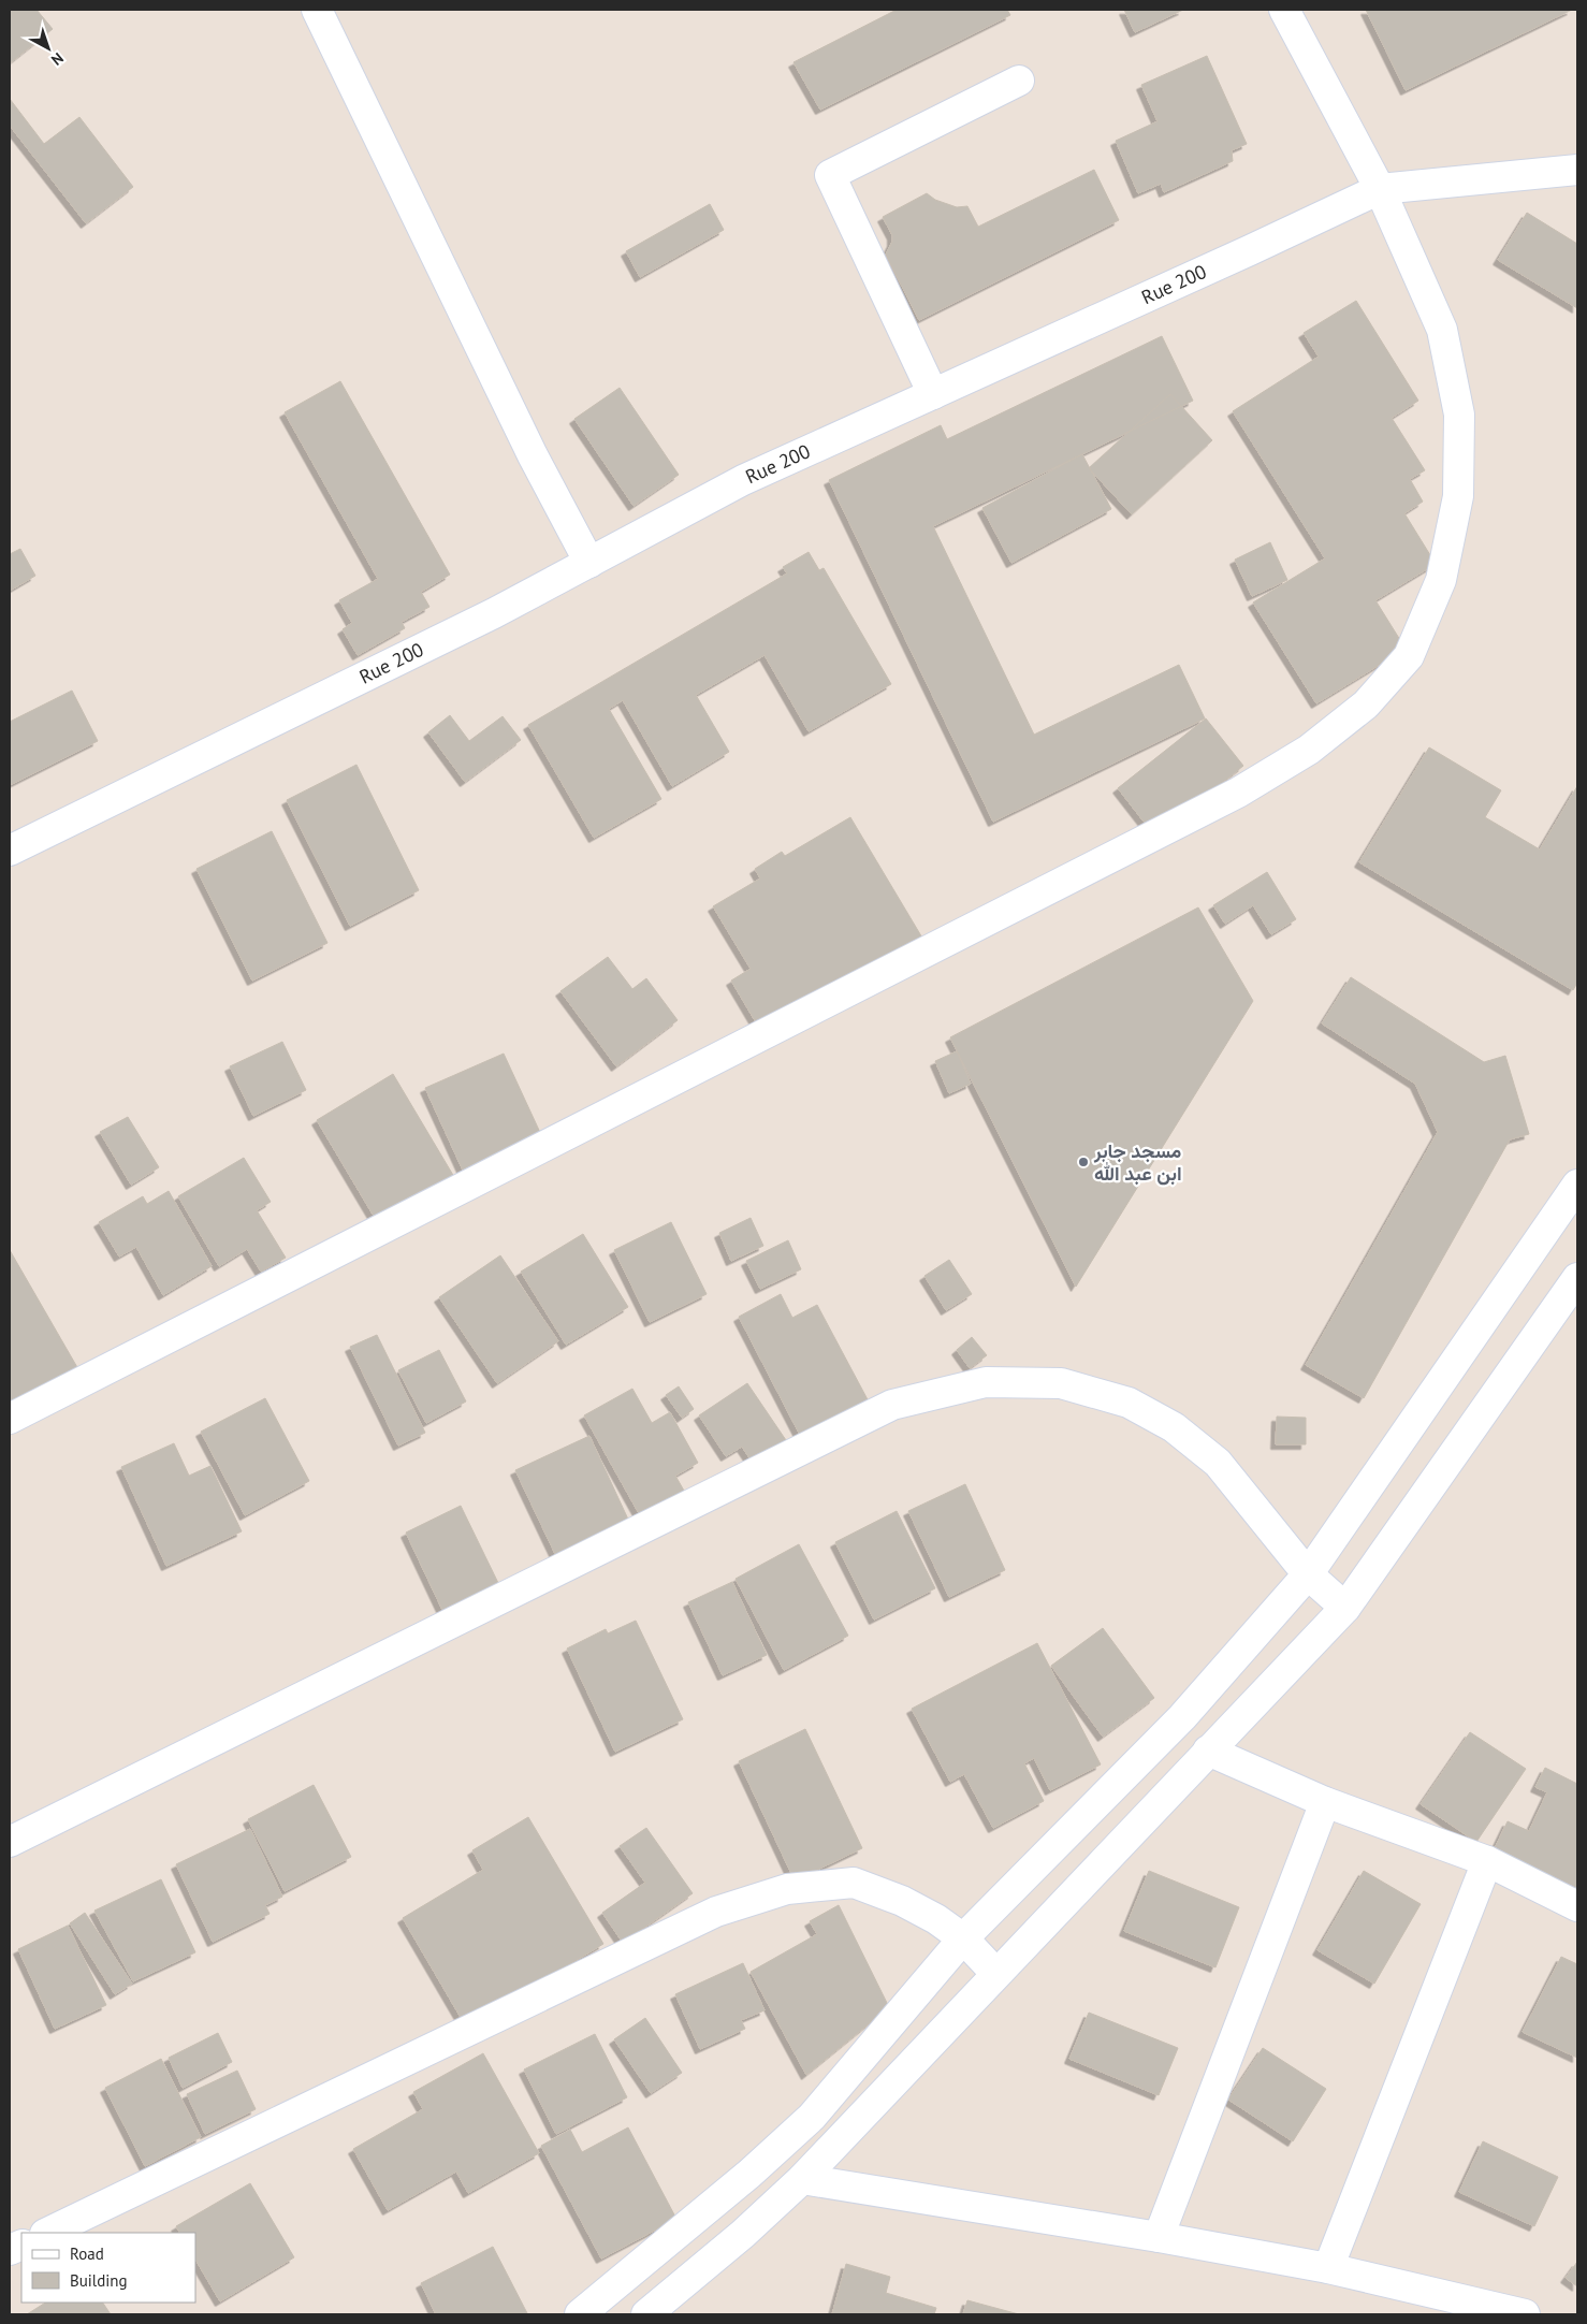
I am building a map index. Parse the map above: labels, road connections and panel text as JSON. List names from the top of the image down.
{
  "streets": {
    "street": ["Rue 200"]
  },
  "places": ["مسجد جابر ابن عبد الله"],
  "legend": ["Road", "Building"],
  "north": "bottom right"
}
